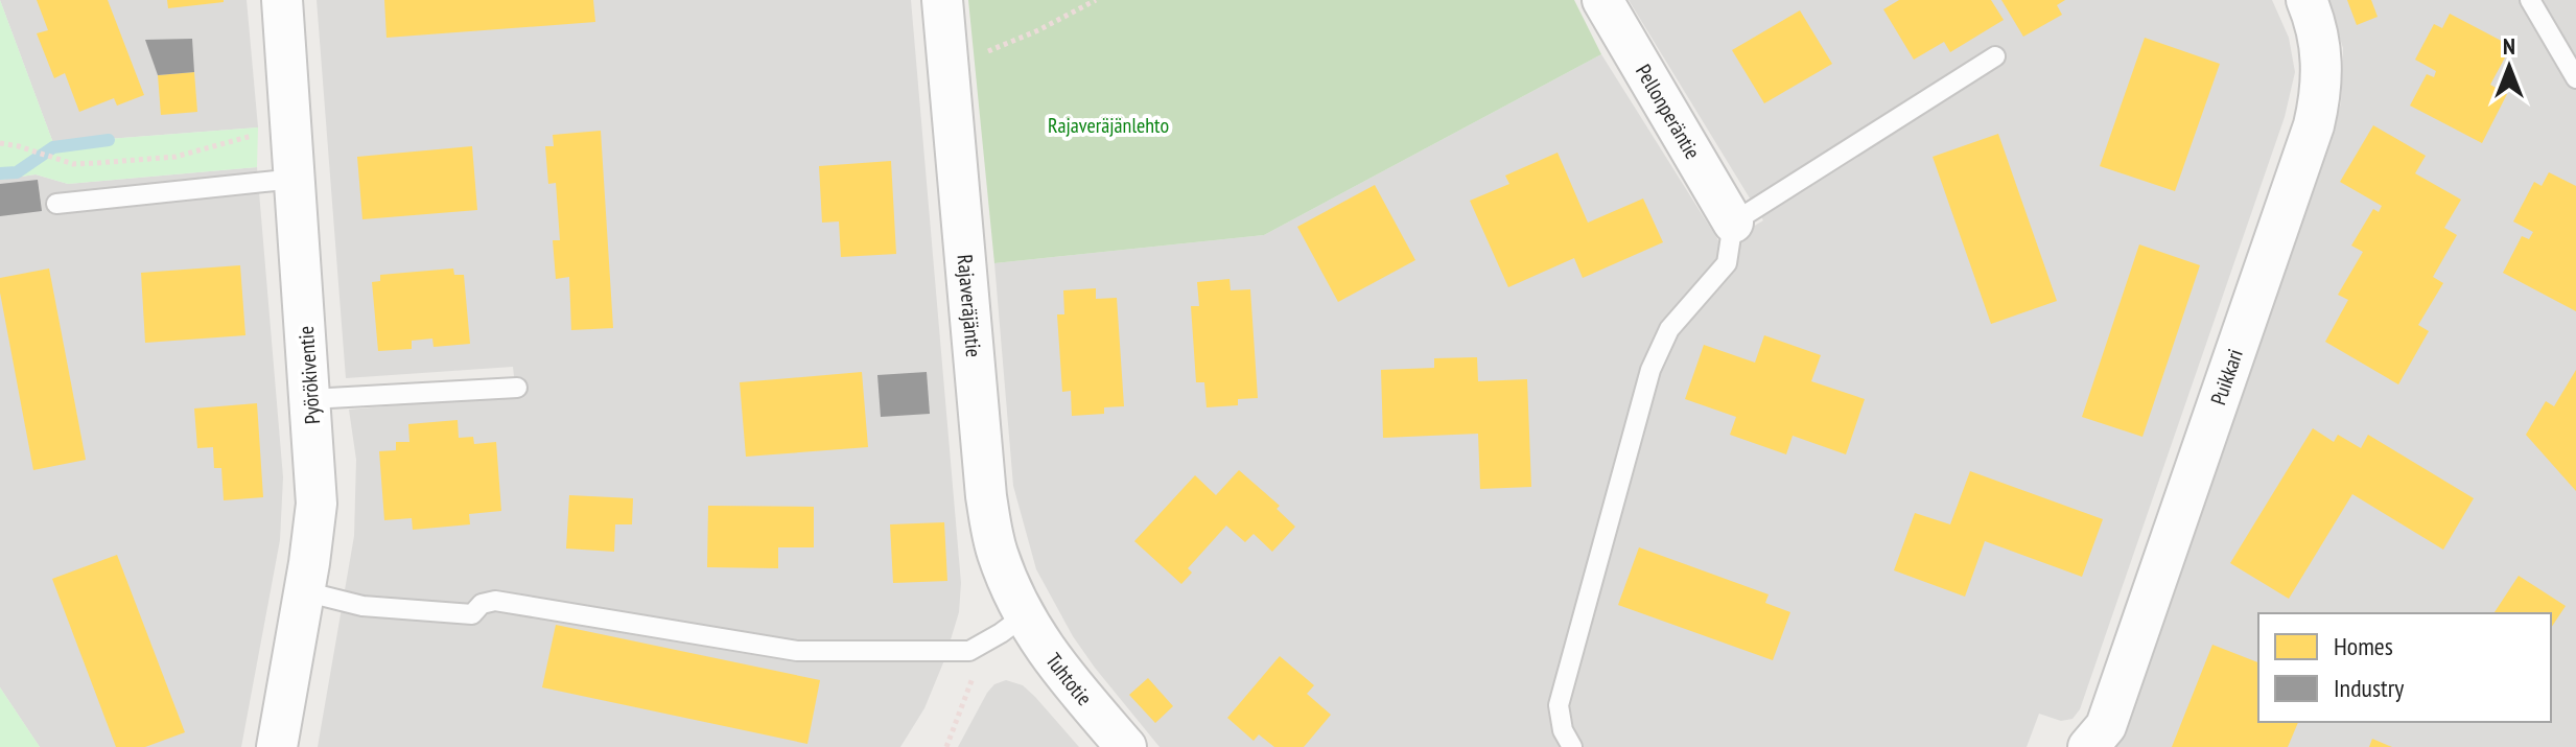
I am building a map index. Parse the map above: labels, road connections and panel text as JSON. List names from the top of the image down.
{
  "streets": {
    "street": [
      "Pellonperäntie",
      "Rajaveräjäntie",
      "Pyörökiventie",
      "Puikkari",
      "Tuhtotie"
    ]
  },
  "crossings": [
    ["Rajaveräjäntie", "Tuhtotie"]
  ],
  "parks": ["Rajaveräjänlehto"],
  "legend": ["Homes", "Industry"],
  "north": "top"
}
